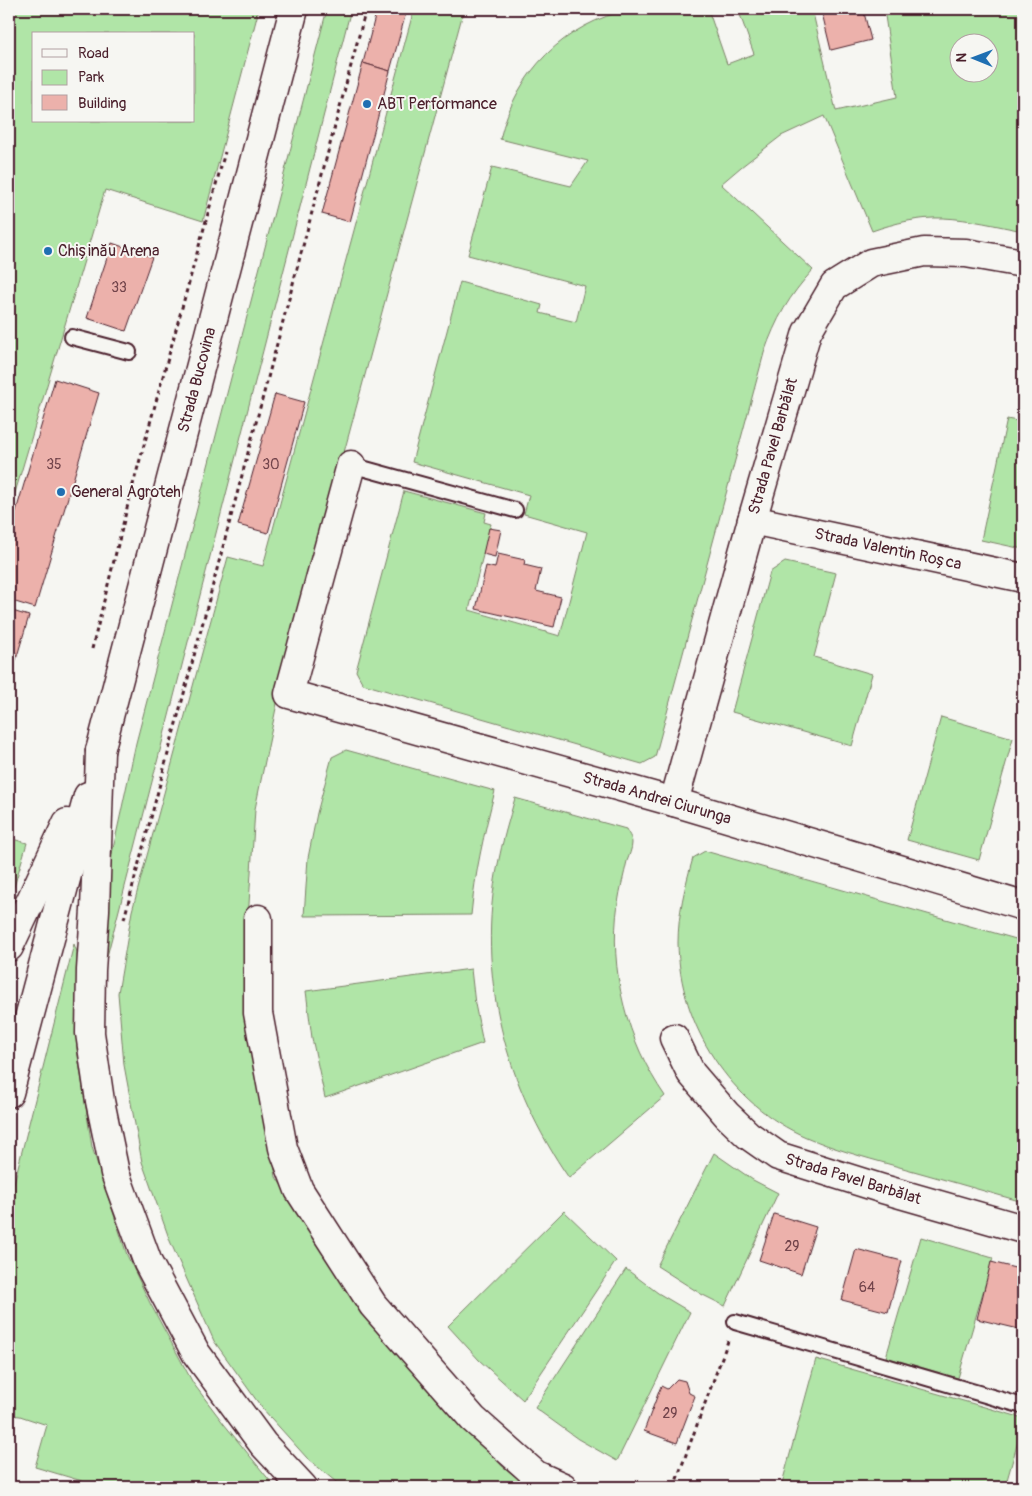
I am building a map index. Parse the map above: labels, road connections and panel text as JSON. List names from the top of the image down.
{
  "streets": {
    "main road": [
      "Strada Bucovina",
      "Strada Pavel Barbălat",
      "Strada Valentin Roșca",
      "Strada Andrei Ciurunga"
    ]
  },
  "crossings": [
    ["Strada Pavel Barbălat", "Strada Valentin Roșca"],
    ["Strada Pavel Barbălat", "Strada Andrei Ciurunga"]
  ],
  "places": ["ABT Performance", "Chișinău Arena", "General Agroteh"],
  "house_numbers": [
    "33",
    "35",
    "30",
    "29",
    "64",
    "29"
  ],
  "legend": ["Road", "Park", "Building"],
  "north": "left"
}
